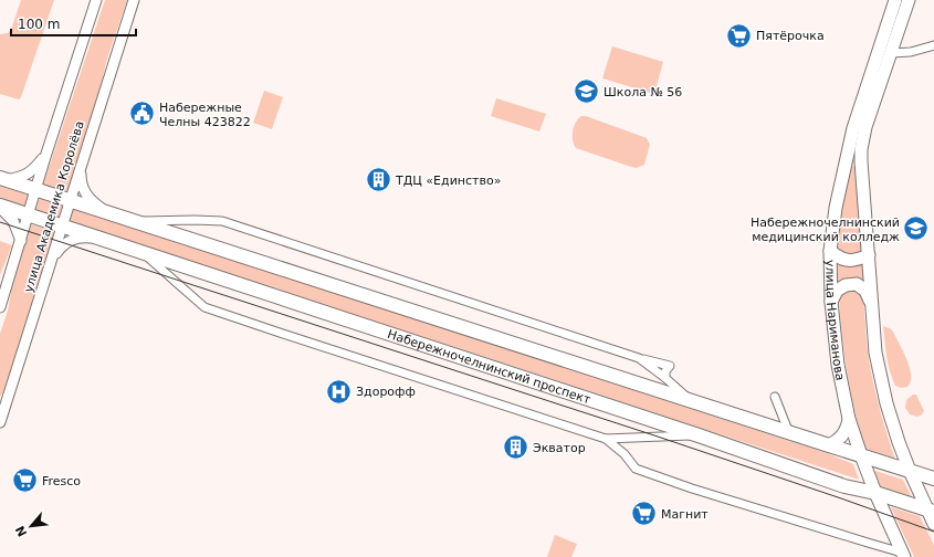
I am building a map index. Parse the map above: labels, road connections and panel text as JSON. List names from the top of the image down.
{
  "streets": {
    "main road": ["улица Нариманова", "Набережночелнинский проспект"],
    "street": ["улица Академика Королёва"]
  },
  "crossings": [
    ["улица Академика Королёва", "Набережночелнинский проспект"],
    ["улица Нариманова", "Набережночелнинский проспект"]
  ],
  "places": {
    "supermarket": ["Пятёрочка", "Fresco", "Магнит"],
    "school or university": ["Школа № 56", "Набережночелнинский медицинский колледж"],
    "public building": ["Набережные Челны 423822"],
    "building": ["ТДЦ «Единство»", "Экватор"],
    "hospital": ["Здорофф"]
  },
  "scale_bar": "100 m",
  "north": "bottom left"
}
